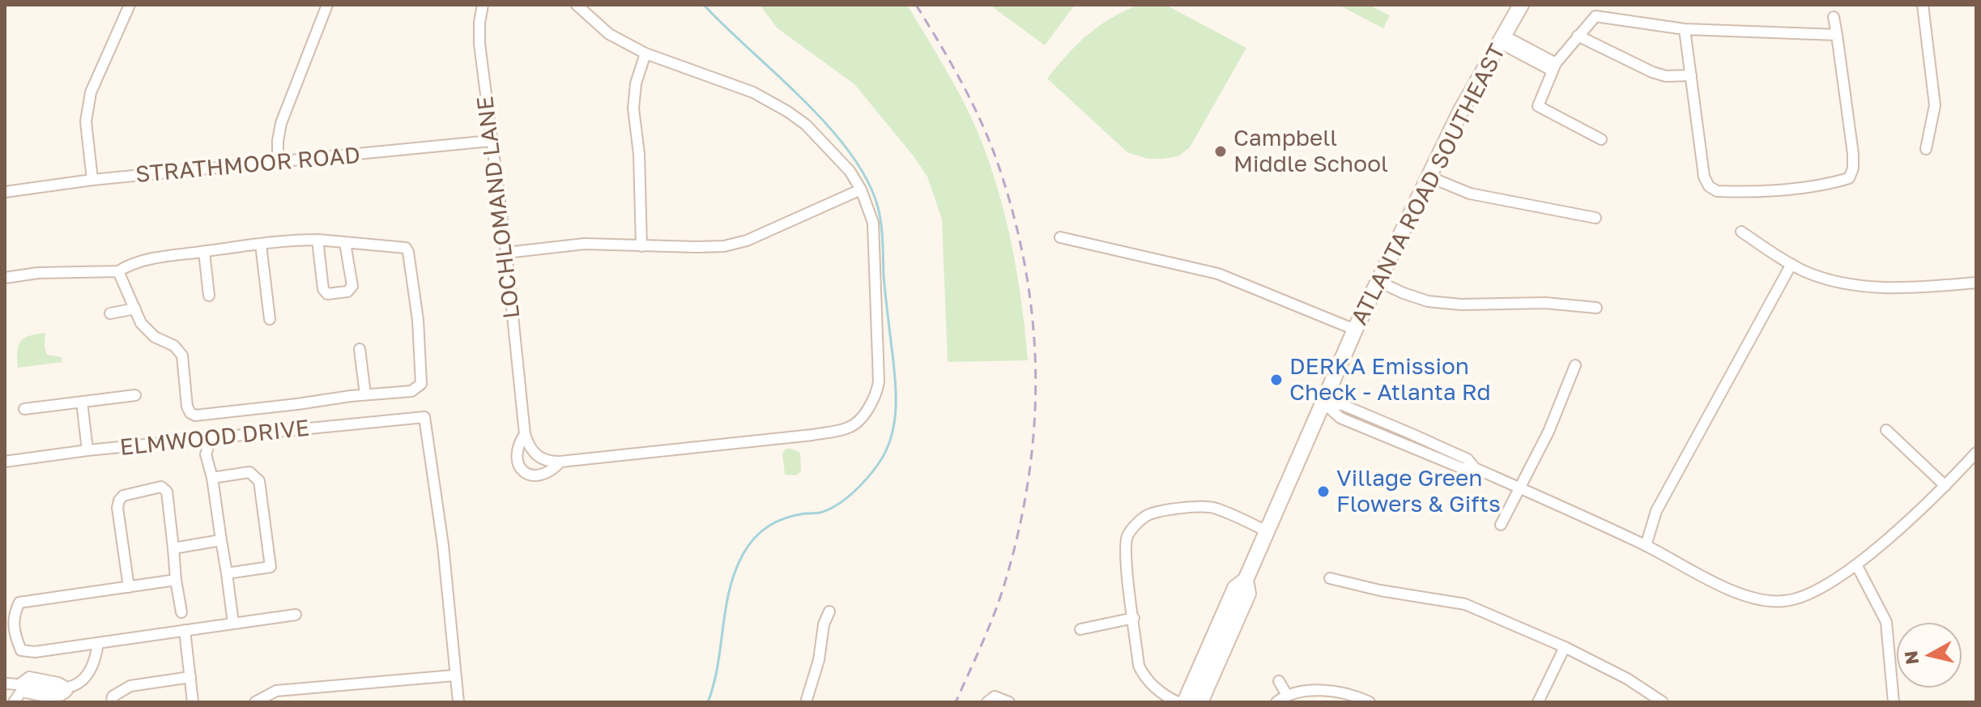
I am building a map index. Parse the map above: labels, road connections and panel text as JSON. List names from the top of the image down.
{
  "streets": {
    "main road": ["ATLANTA ROAD SOUTHEAST"],
    "street": ["STRATHMOOR ROAD", "LOCHLOMAND LANE", "ELMWOOD DRIVE"]
  },
  "crossings": [
    ["STRATHMOOR ROAD", "LOCHLOMAND LANE"]
  ],
  "places": ["Campbell Middle School", "DERKA Emission Check - Atlanta Rd", "Village Green Flowers & Gifts"],
  "north": "left"
}
